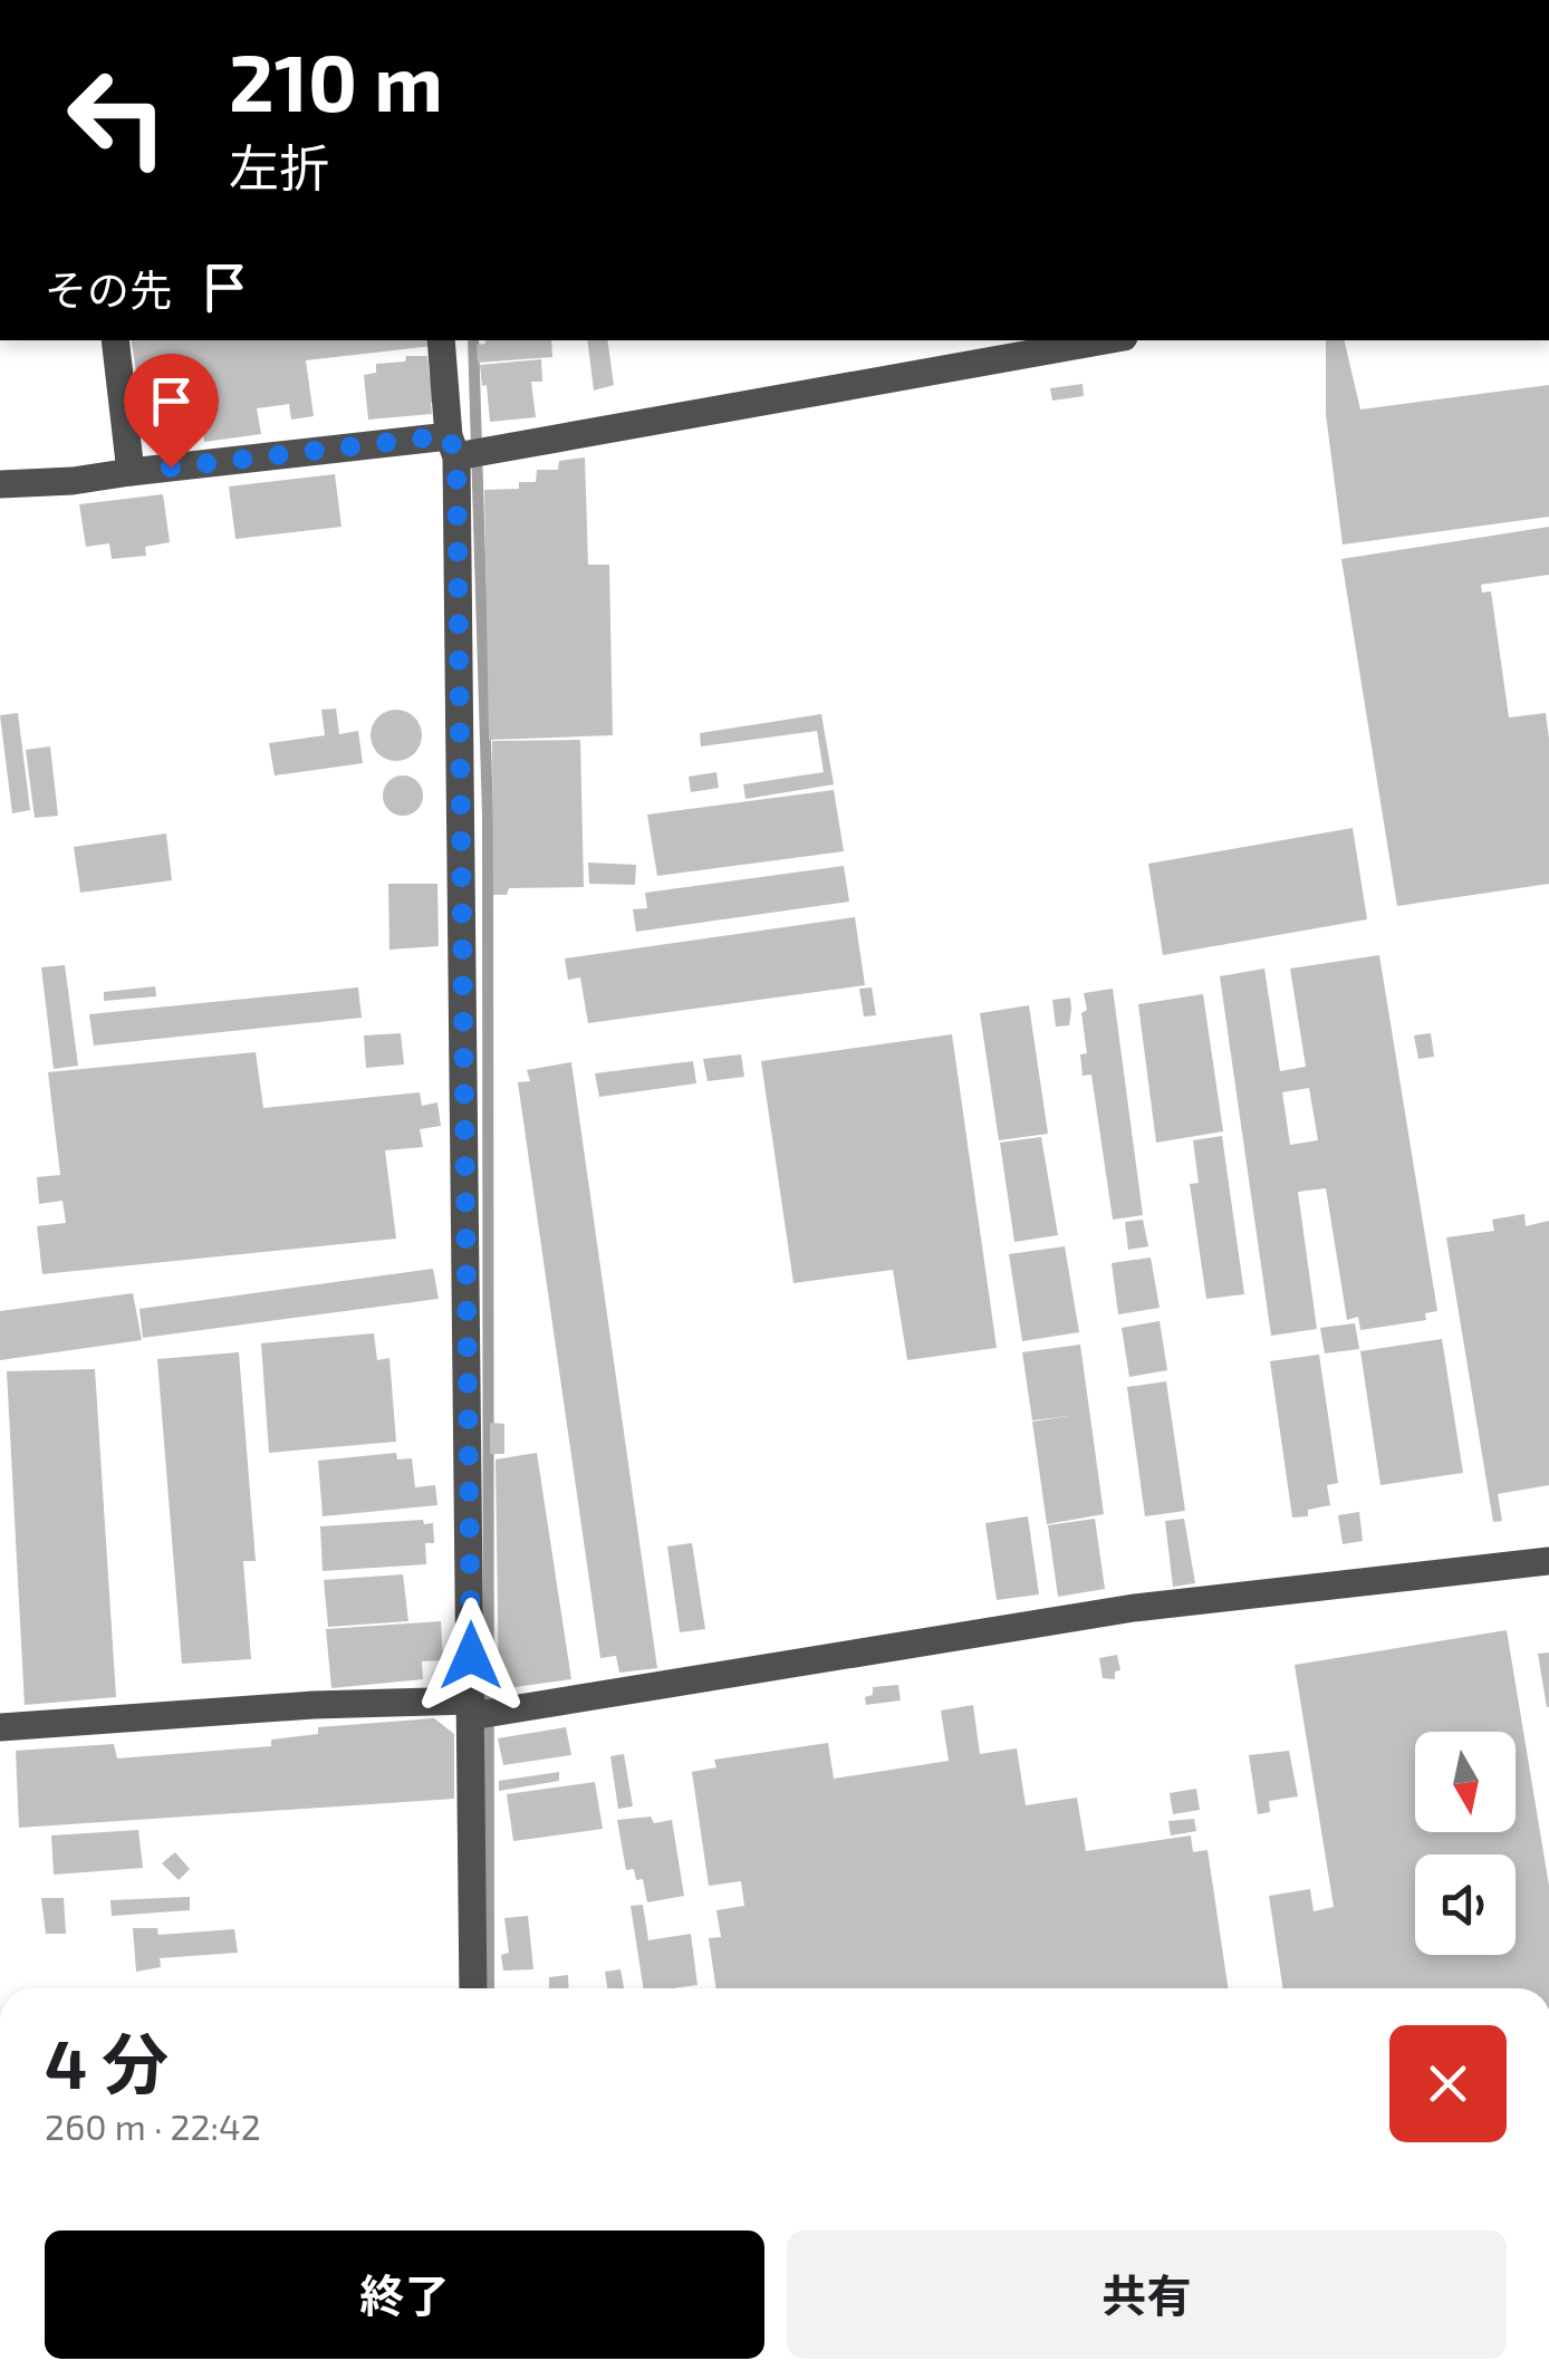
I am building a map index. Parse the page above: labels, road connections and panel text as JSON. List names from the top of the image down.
{
  "north": "bottom",
  "page": {
    "turn": ["210 m", "左折"],
    "then": "その先",
    "heading": ["4 分", "260 m · 22:42"],
    "buttons": ["終了", "共有"]
  }
}
